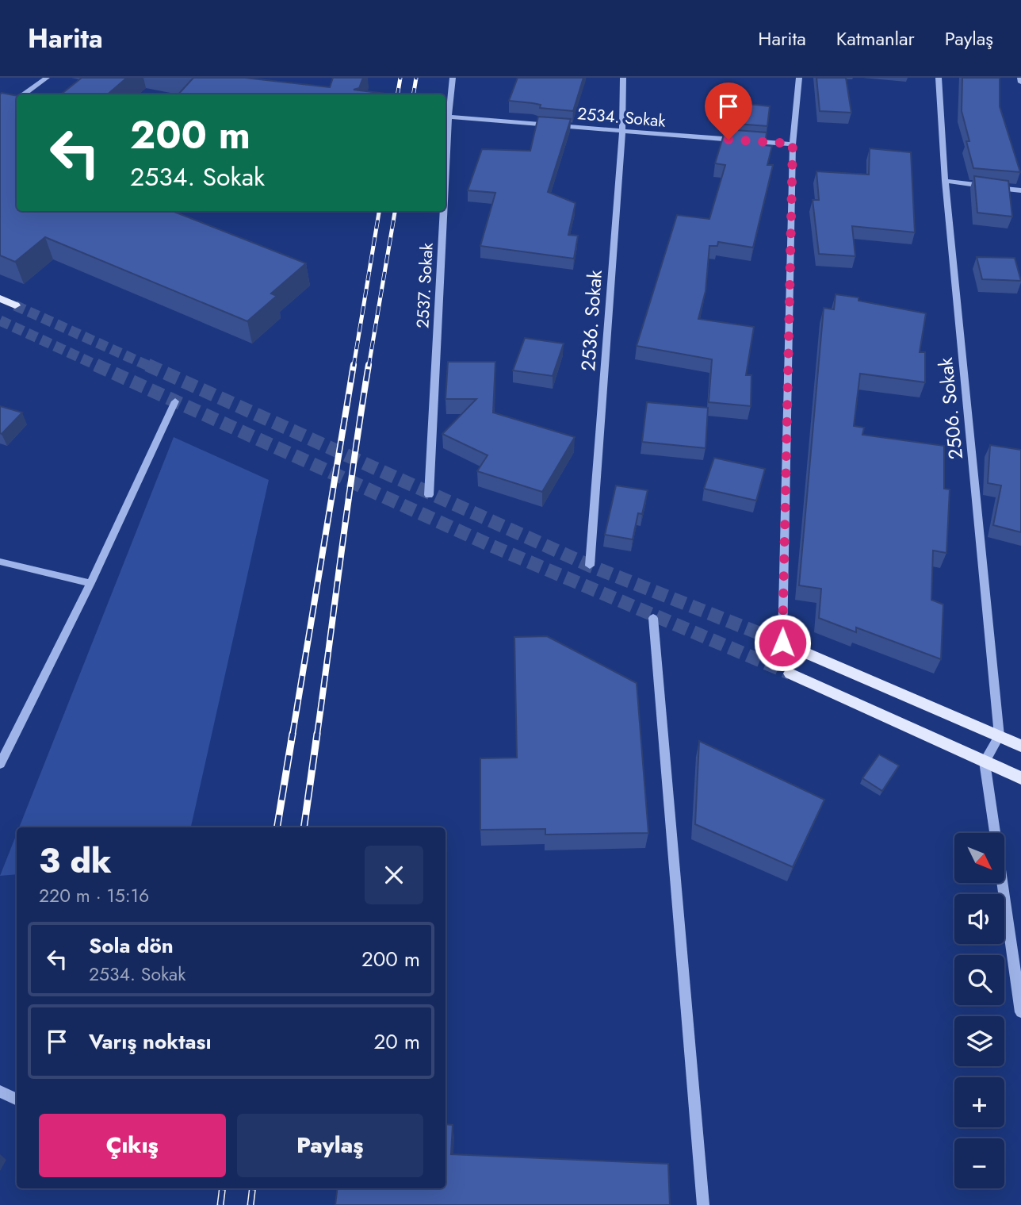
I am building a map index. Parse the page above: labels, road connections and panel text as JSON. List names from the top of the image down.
{
  "streets": {
    "street": [
      "2534. Sokak",
      "2537. Sokak",
      "2536. Sokak",
      "2506. Sokak"
    ]
  },
  "crossings": [
    ["2534. Sokak", "2537. Sokak"],
    ["2534. Sokak", "2536. Sokak"]
  ],
  "north": "bottom right",
  "page": {
    "header": "Harita",
    "nav": ["Harita", "Katmanlar", "Paylaş"],
    "turn": ["200 m", "2534. Sokak"],
    "heading": ["3 dk", "220 m · 15:16"],
    "map_buttons": ["+", "−"],
    "list": [
      {
        "name": "Sola dön",
        "note": "2534. Sokak",
        "value": "200 m"
      },
      {
        "name": "Varış noktası",
        "value": "20 m"
      }
    ],
    "buttons": ["Çıkış", "Paylaş"]
  }
}
